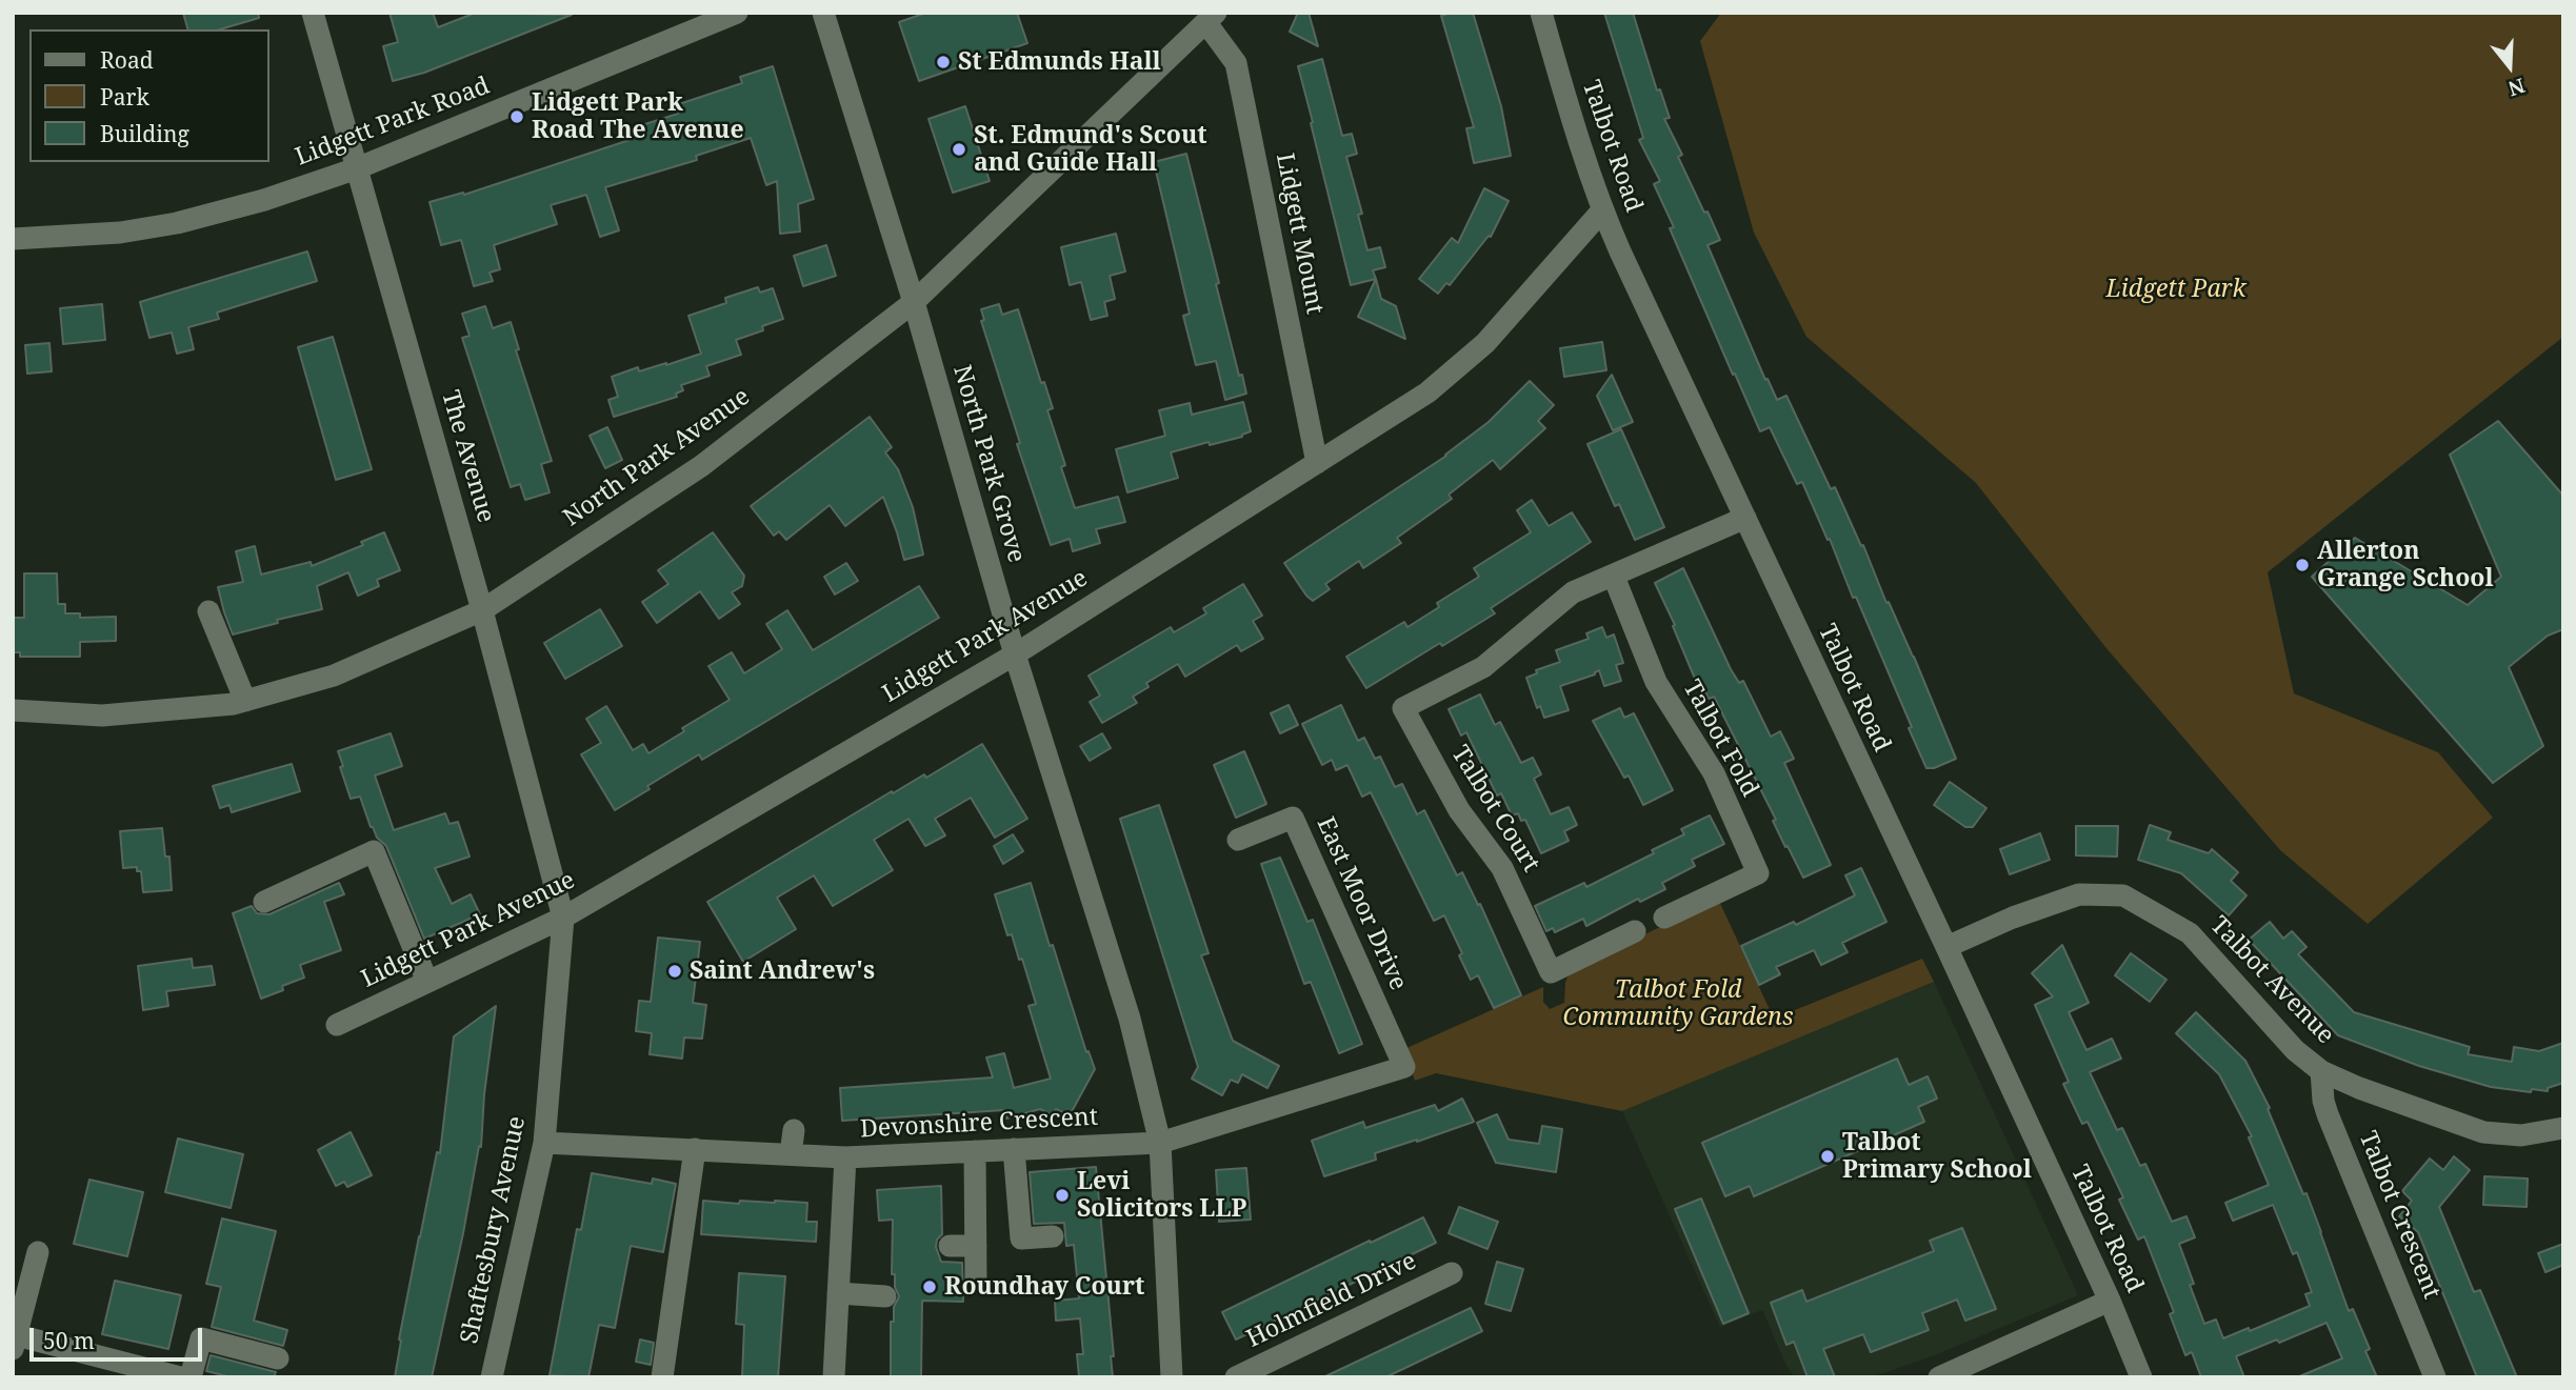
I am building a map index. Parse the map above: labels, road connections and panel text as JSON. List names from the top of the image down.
{
  "streets": {
    "street": [
      "Lidgett Park Road",
      "Talbot Road",
      "Lidgett Mount",
      "The Avenue",
      "North Park Avenue",
      "North Park Grove",
      "Lidgett Park Avenue",
      "Talbot Fold",
      "Talbot Court",
      "East Moor Drive",
      "Talbot Avenue",
      "Devonshire Crescent",
      "Talbot Crescent",
      "Shaftesbury Avenue",
      "Holmfield Drive"
    ]
  },
  "crossings": [
    ["Lidgett Park Road", "The Avenue"],
    ["Talbot Road", "Lidgett Park Avenue"],
    ["Talbot Road", "Talbot Court"],
    ["Talbot Road", "Talbot Avenue"],
    ["Lidgett Mount", "North Park Avenue"],
    ["Lidgett Mount", "Lidgett Park Avenue"],
    ["The Avenue", "North Park Avenue"],
    ["The Avenue", "Lidgett Park Avenue"],
    ["The Avenue", "Shaftesbury Avenue"],
    ["North Park Avenue", "North Park Grove"],
    ["North Park Grove", "Lidgett Park Avenue"],
    ["North Park Grove", "Devonshire Crescent"],
    ["Lidgett Park Avenue", "Shaftesbury Avenue"],
    ["Talbot Fold", "Talbot Court"],
    ["East Moor Drive", "Devonshire Crescent"],
    ["Talbot Avenue", "Talbot Crescent"],
    ["Devonshire Crescent", "Shaftesbury Avenue"]
  ],
  "parks": ["Lidgett Park", "Talbot Fold Community Gardens"],
  "places": [
    "St Edmunds Hall",
    "Lidgett Park Road The Avenue",
    "St. Edmund's Scout and Guide Hall",
    "Allerton Grange School",
    "Saint Andrew's",
    "Talbot Primary School",
    "Levi Solicitors LLP",
    "Roundhay Court"
  ],
  "legend": ["Road", "Park", "Building"],
  "scale_bar": "50 m",
  "north": "bottom"
}
